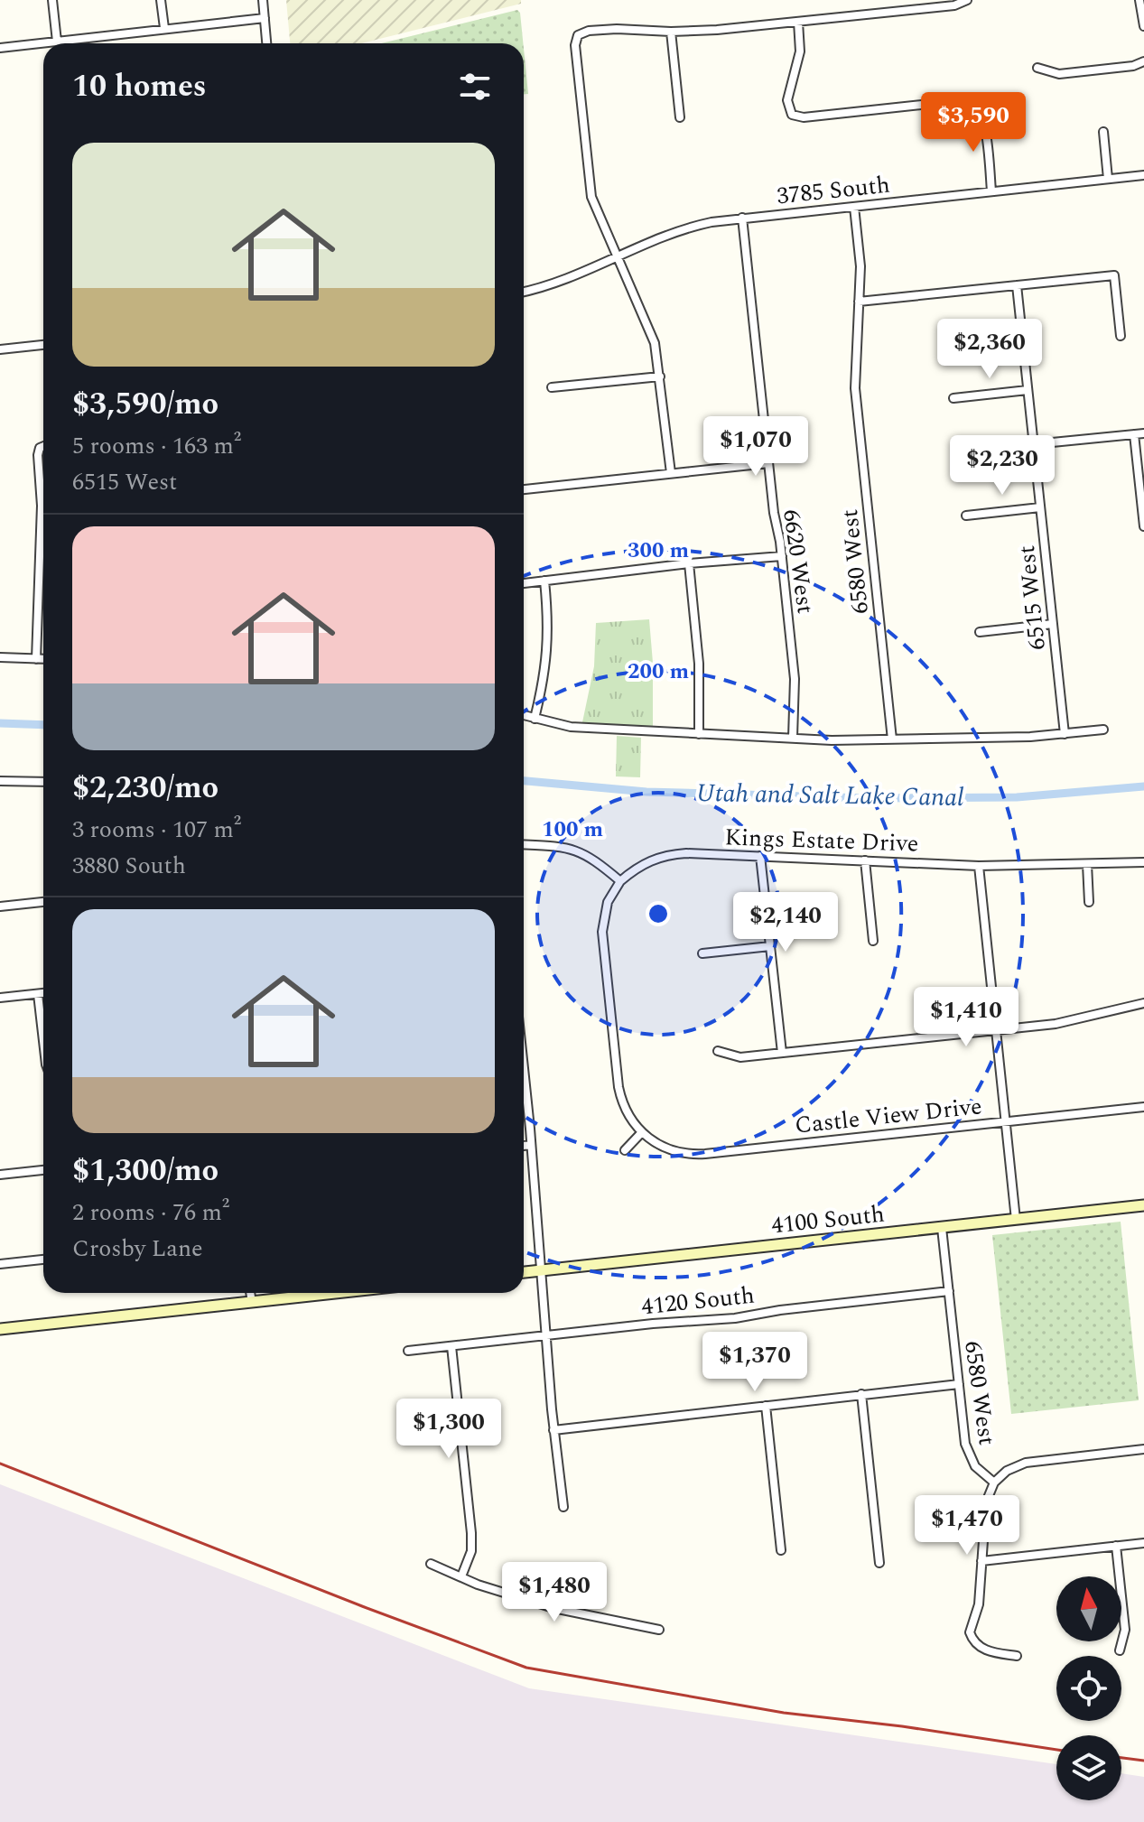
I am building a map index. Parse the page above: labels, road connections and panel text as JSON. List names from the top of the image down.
{
  "streets": {
    "main road": ["4100 South"],
    "street": [
      "3785 South",
      "6620 West",
      "6580 West",
      "6515 West",
      "Kings Estate Drive",
      "Castle View Drive",
      "4120 South"
    ]
  },
  "crossings": [
    ["3785 South", "6620 West"],
    ["3785 South", "6580 West"],
    ["6580 West", "4100 South"],
    ["6580 West", "4120 South"]
  ],
  "water": ["Utah and Salt Lake Canal"],
  "north": "top",
  "page": {
    "heading": "10 homes",
    "price": [
      "$3,590",
      "$2,360",
      "$1,070",
      "$2,230",
      "$2,140",
      "$1,410",
      "$1,370",
      "$1,300",
      "$1,470",
      "$1,480"
    ],
    "list": [
      {
        "name": "$3,590/mo",
        "note": "5 rooms · 163 m² · 6515 West"
      },
      {
        "name": "$2,230/mo",
        "note": "3 rooms · 107 m² · 3880 South"
      },
      {
        "name": "$1,300/mo",
        "note": "2 rooms · 76 m² · Crosby Lane"
      }
    ]
  },
  "rings": ["300 m", "200 m", "100 m"]
}
